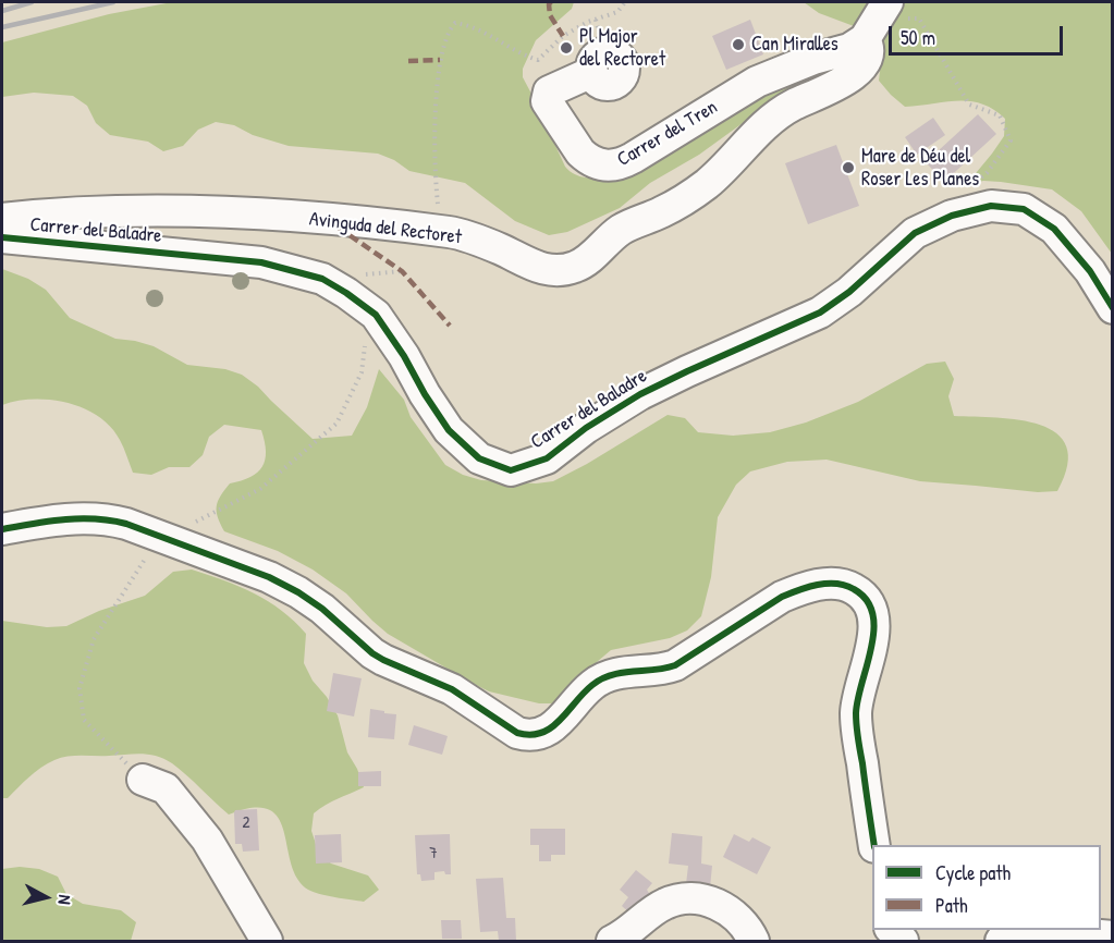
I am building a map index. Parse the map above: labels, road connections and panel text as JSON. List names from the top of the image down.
{
  "streets": {
    "street": ["Carrer del Tren", "Avinguda del Rectoret", "Carrer del Baladre"]
  },
  "crossings": [
    ["Carrer del Tren", "Avinguda del Rectoret"]
  ],
  "places": ["Can Miralles", "Pl Major del Rectoret", "Mare de Déu del Roser Les Planes"],
  "house_numbers": ["2", "7"],
  "legend": ["Cycle path", "Path"],
  "scale_bar": "50 m",
  "north": "right"
}
